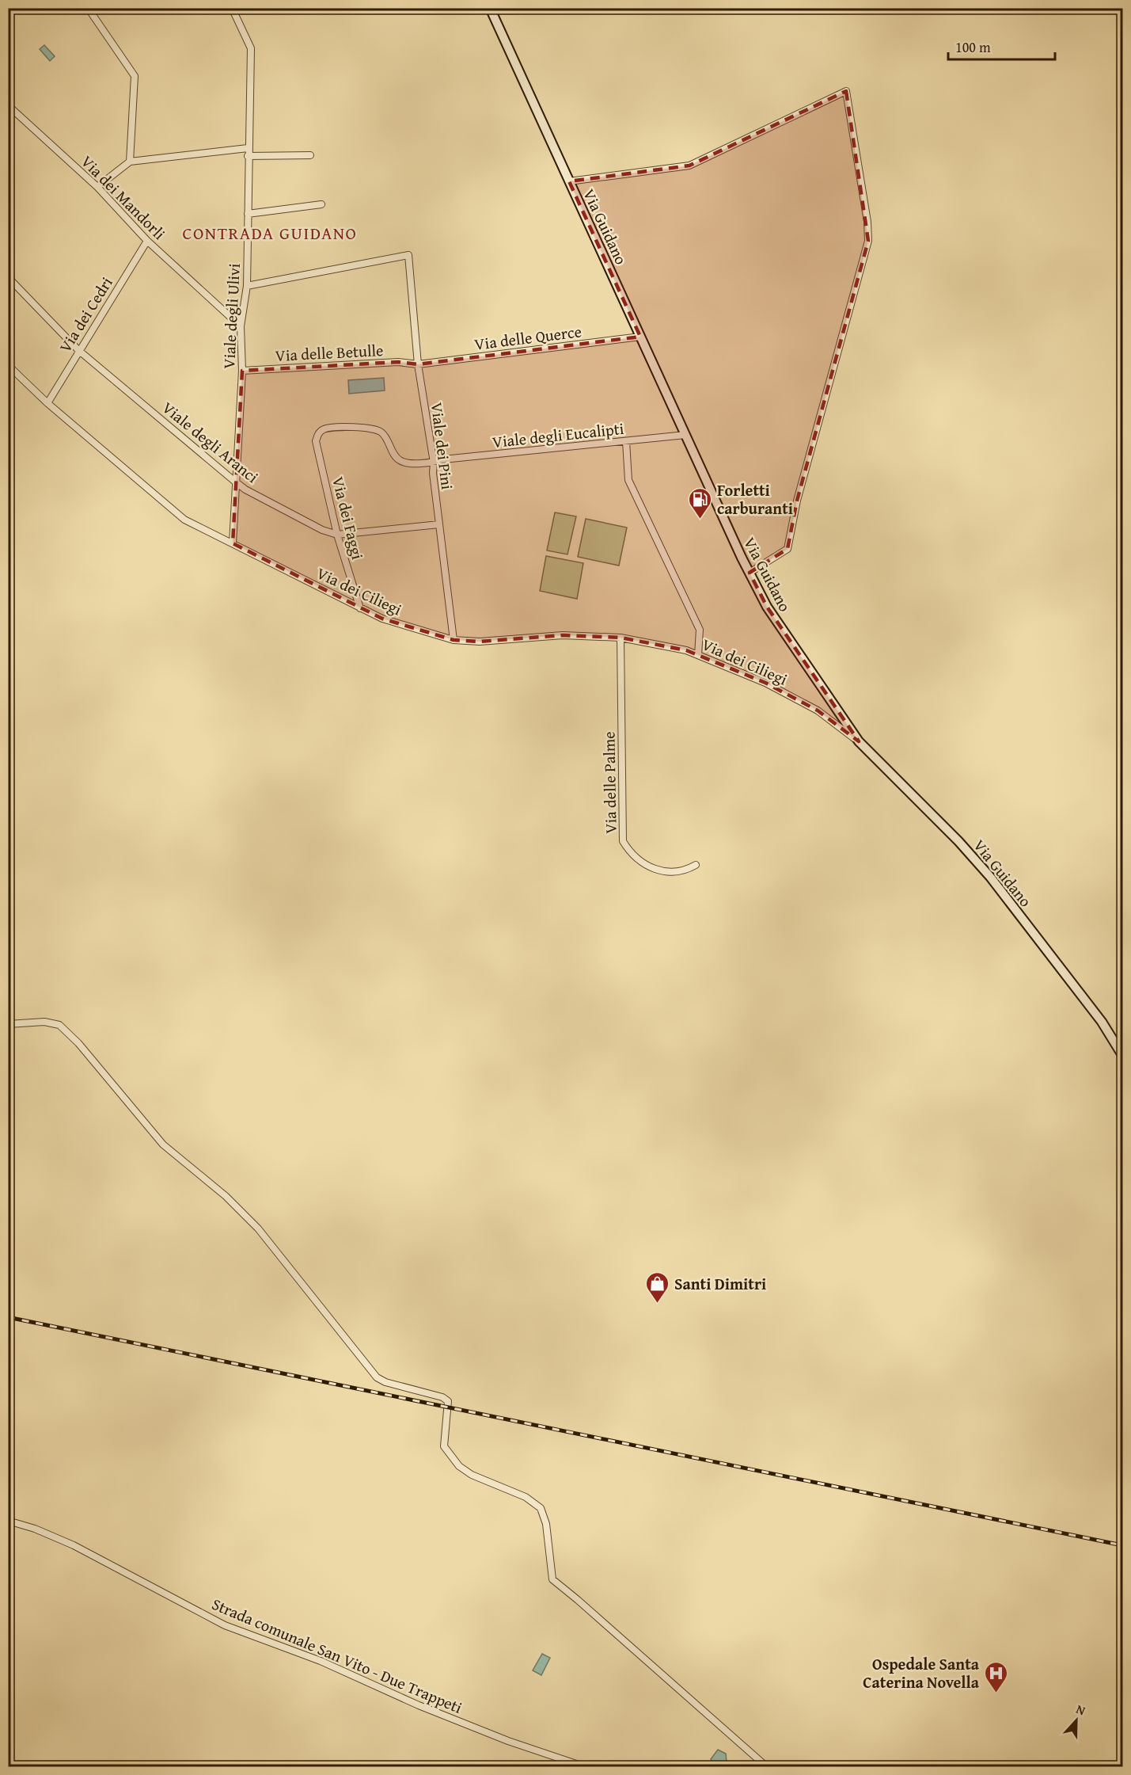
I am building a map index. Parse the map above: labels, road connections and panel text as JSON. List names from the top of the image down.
{
  "streets": {
    "main road": ["Via Guidano"],
    "street": [
      "Via dei Mandorli",
      "Via dei Cedri",
      "Viale degli Ulivi",
      "Via delle Querce",
      "Via delle Betulle",
      "Viale degli Eucalipti",
      "Viale degli Aranci",
      "Viale dei Pini",
      "Via dei Faggi",
      "Via dei Ciliegi",
      "Via delle Palme",
      "Strada comunale San Vito - Due Trappeti"
    ]
  },
  "crossings": [
    ["Via dei Mandorli", "Via dei Cedri"],
    ["Via dei Mandorli", "Viale degli Ulivi"],
    ["Via Guidano", "Via delle Querce"],
    ["Via Guidano", "Viale degli Eucalipti"],
    ["Via Guidano", "Via dei Ciliegi"],
    ["Via dei Cedri", "Viale degli Aranci"],
    ["Via dei Cedri", "Via dei Ciliegi"],
    ["Viale degli Ulivi", "Via delle Betulle"],
    ["Viale degli Ulivi", "Viale degli Aranci"],
    ["Viale degli Ulivi", "Viale dei Pini"],
    ["Viale degli Ulivi", "Via dei Ciliegi"],
    ["Via delle Querce", "Via delle Betulle"],
    ["Via delle Querce", "Viale dei Pini"],
    ["Via delle Betulle", "Viale dei Pini"],
    ["Viale degli Eucalipti", "Viale dei Pini"],
    ["Viale degli Eucalipti", "Via dei Faggi"],
    ["Viale degli Aranci", "Viale dei Pini"],
    ["Viale degli Aranci", "Via dei Faggi"],
    ["Viale dei Pini", "Via dei Ciliegi"],
    ["Via dei Faggi", "Via dei Ciliegi"],
    ["Via dei Ciliegi", "Via delle Palme"]
  ],
  "districts": ["CONTRADA GUIDANO"],
  "places": {
    "fuel station": ["Forletti carburanti"],
    "shop": ["Santi Dimitri"],
    "hospital": ["Ospedale Santa Caterina Novella"]
  },
  "scale_bar": "100 m",
  "north": "top"
}
